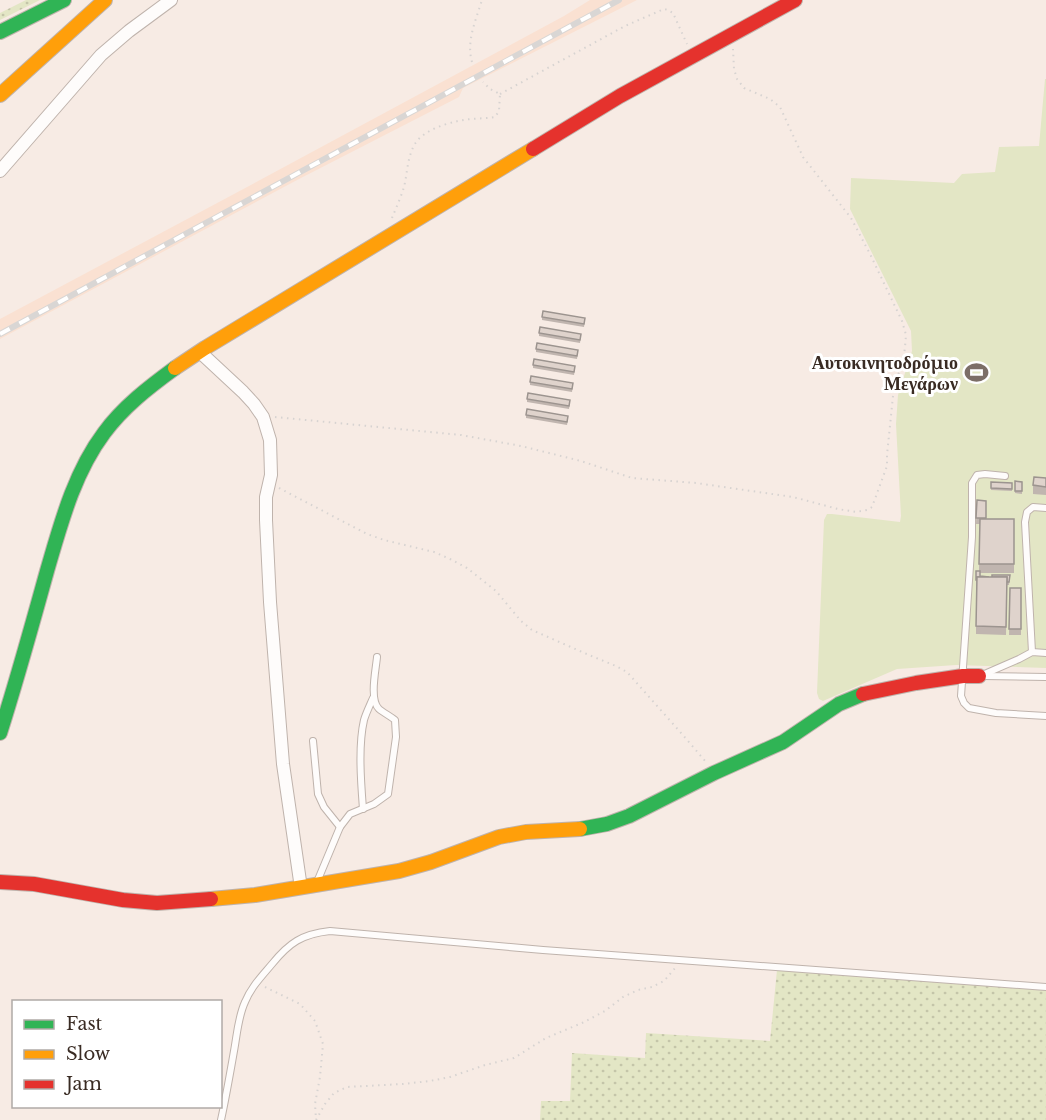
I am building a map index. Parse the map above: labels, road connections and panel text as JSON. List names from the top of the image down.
{
  "places": {
    "sports": ["Αυτοκινητοδρόμιο Μεγάρων"]
  },
  "legend": ["Fast", "Slow", "Jam"]
}
